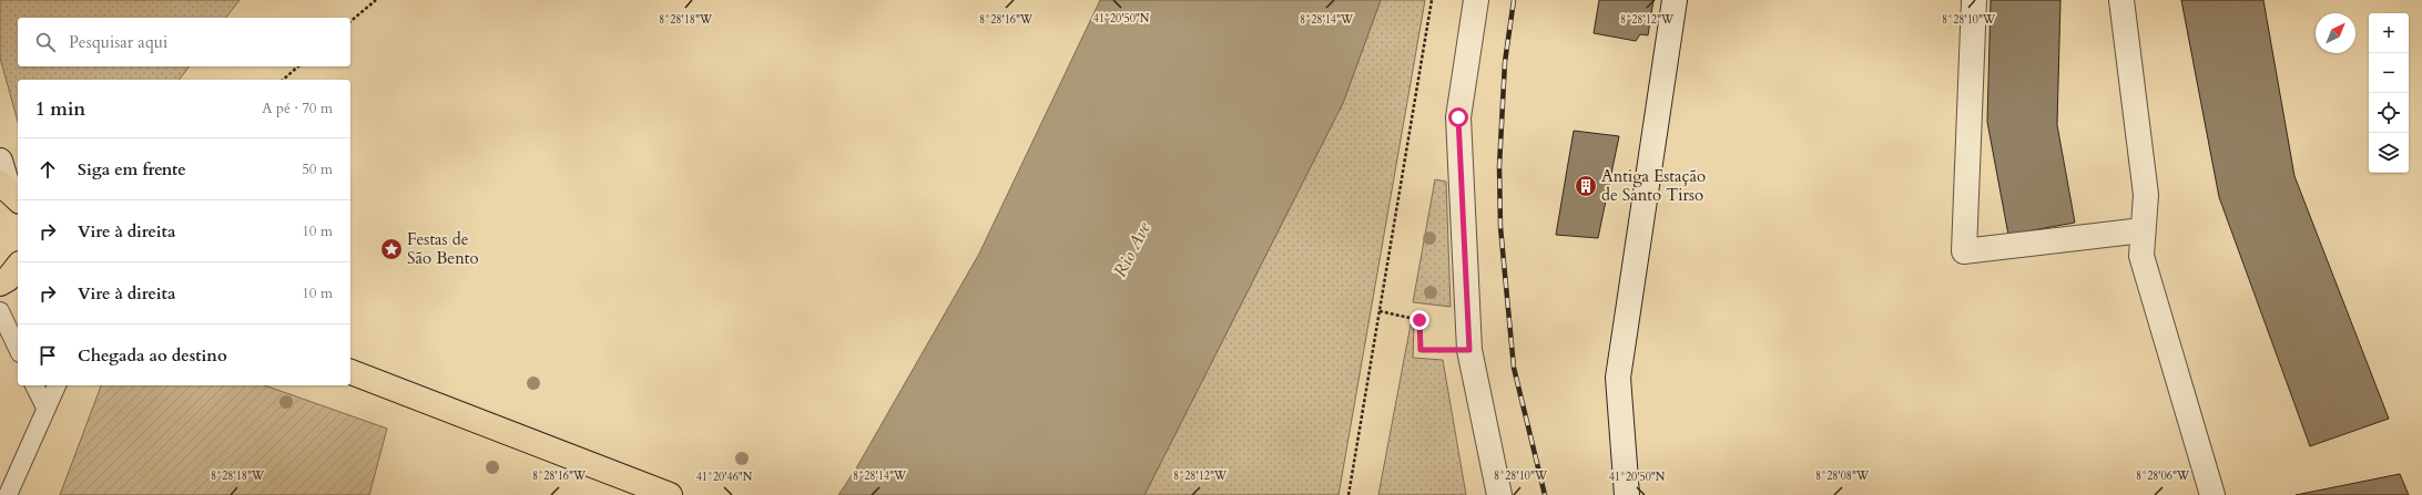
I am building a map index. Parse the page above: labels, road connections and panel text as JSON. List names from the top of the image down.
{
  "water": ["Rio Ave"],
  "places": {
    "building": ["Antiga Estação de Santo Tirso"],
    "place": ["Festas de São Bento"]
  },
  "north": "top right",
  "page": {
    "map_buttons": ["+", "−"],
    "search": "Pesquisar aqui",
    "heading": ["1 min", "A pé · 70 m"],
    "list": [
      ["Siga em frente", "50 m"],
      ["Vire à direita", "10 m"],
      ["Vire à direita", "10 m"],
      "Chegada ao destino"
    ]
  },
  "coordinates": [
    "41°20'50\"N",
    "8°28'18\"W",
    "8°28'16\"W",
    "8°28'14\"W",
    "8°28'12\"W",
    "8°28'10\"W",
    "8°28'08\"W",
    "8°28'06\"W",
    "41°20'46\"N"
  ]
}
